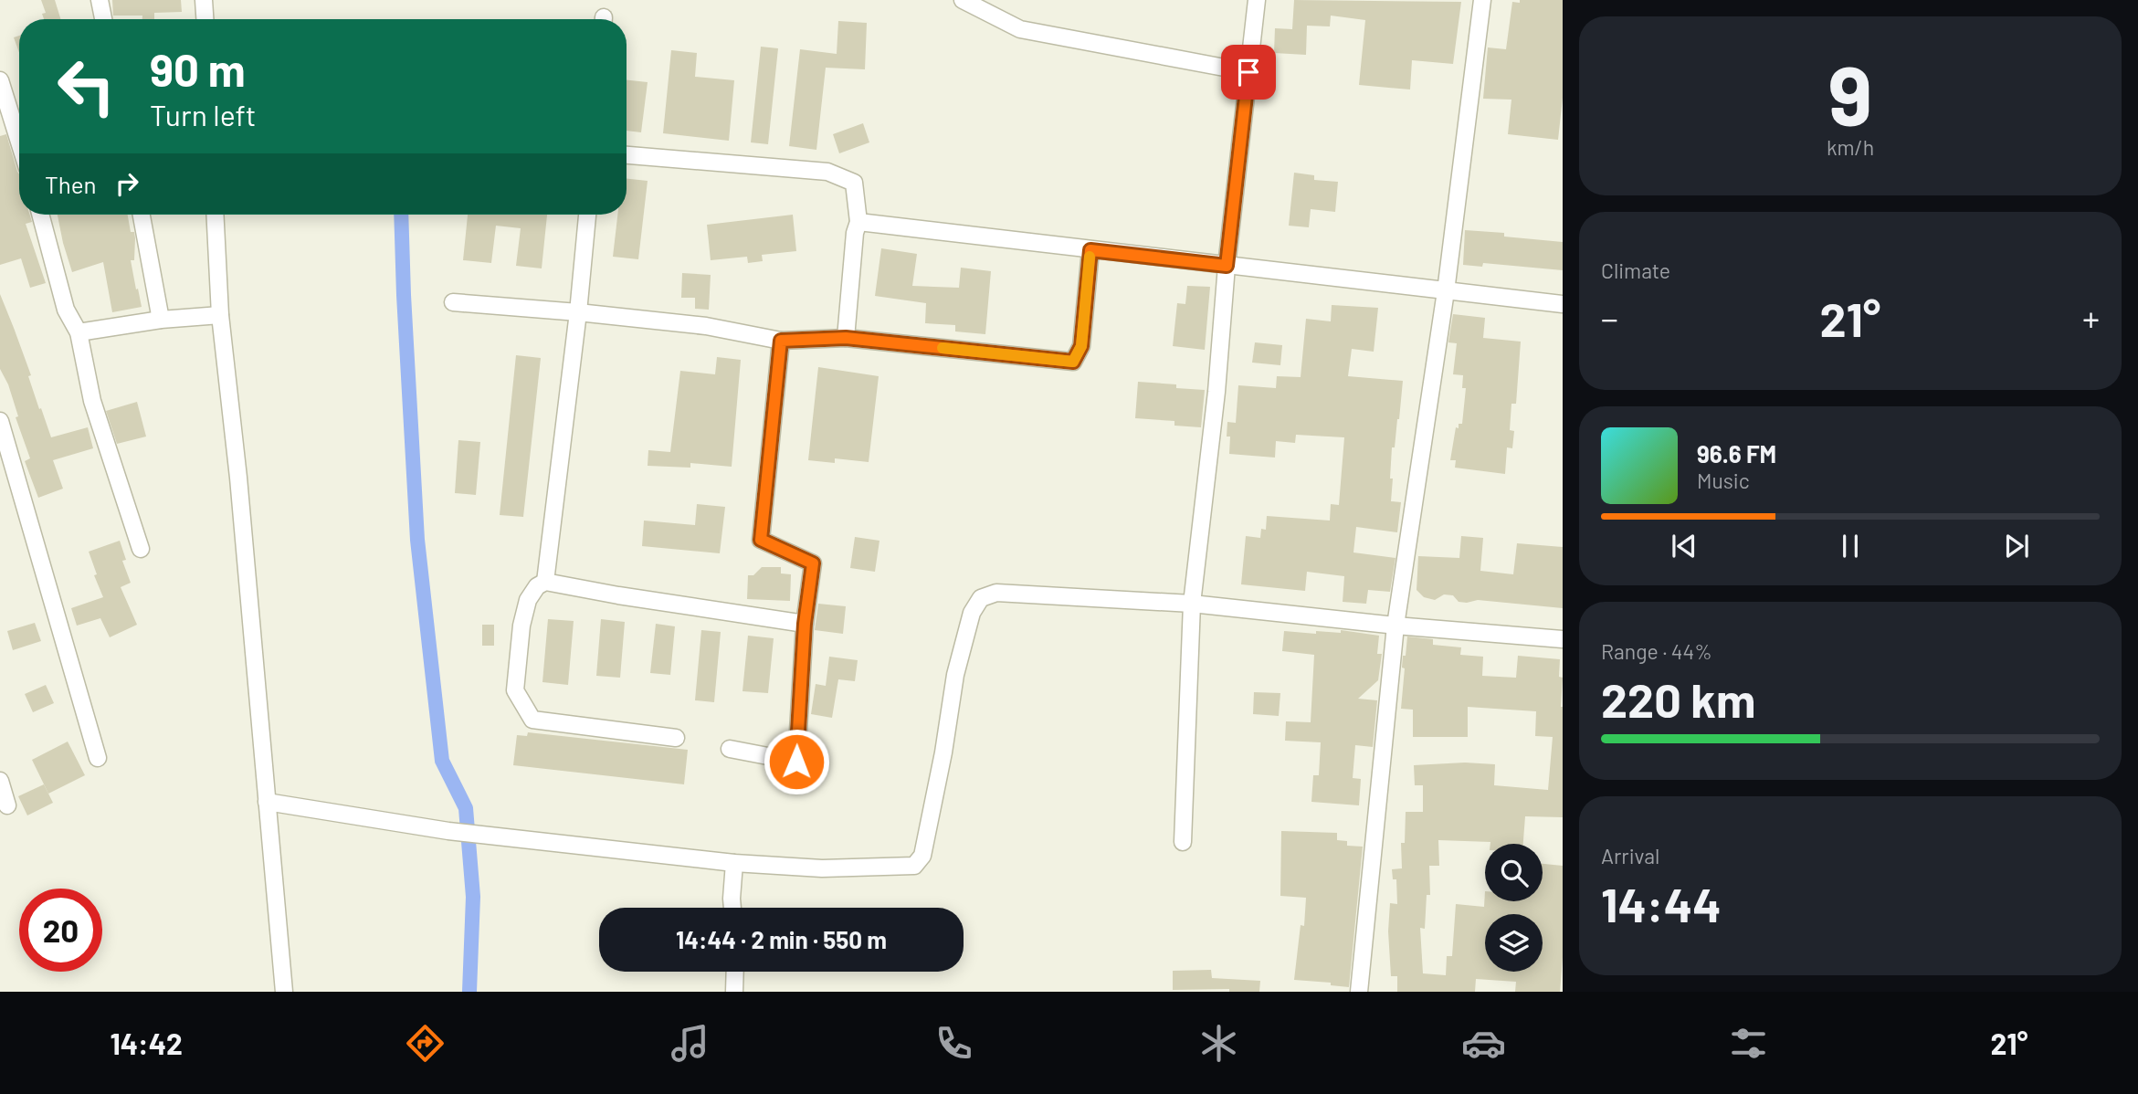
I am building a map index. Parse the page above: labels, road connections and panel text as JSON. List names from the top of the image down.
{
  "page": {
    "tile": [
      ["9", "km/h"],
      "Climate",
      ["Range · 44%", "220 km"],
      ["Arrival", "14:44"]
    ],
    "turn": ["90 m", "Turn left"],
    "then": "Then",
    "heat": ["−", "21°", "+"],
    "song": ["96.6 FM", "Music"],
    "limit": "20",
    "trip": "14:44 · 2 min · 550 m",
    "tabs": ["14:42", "21°"]
  }
}
